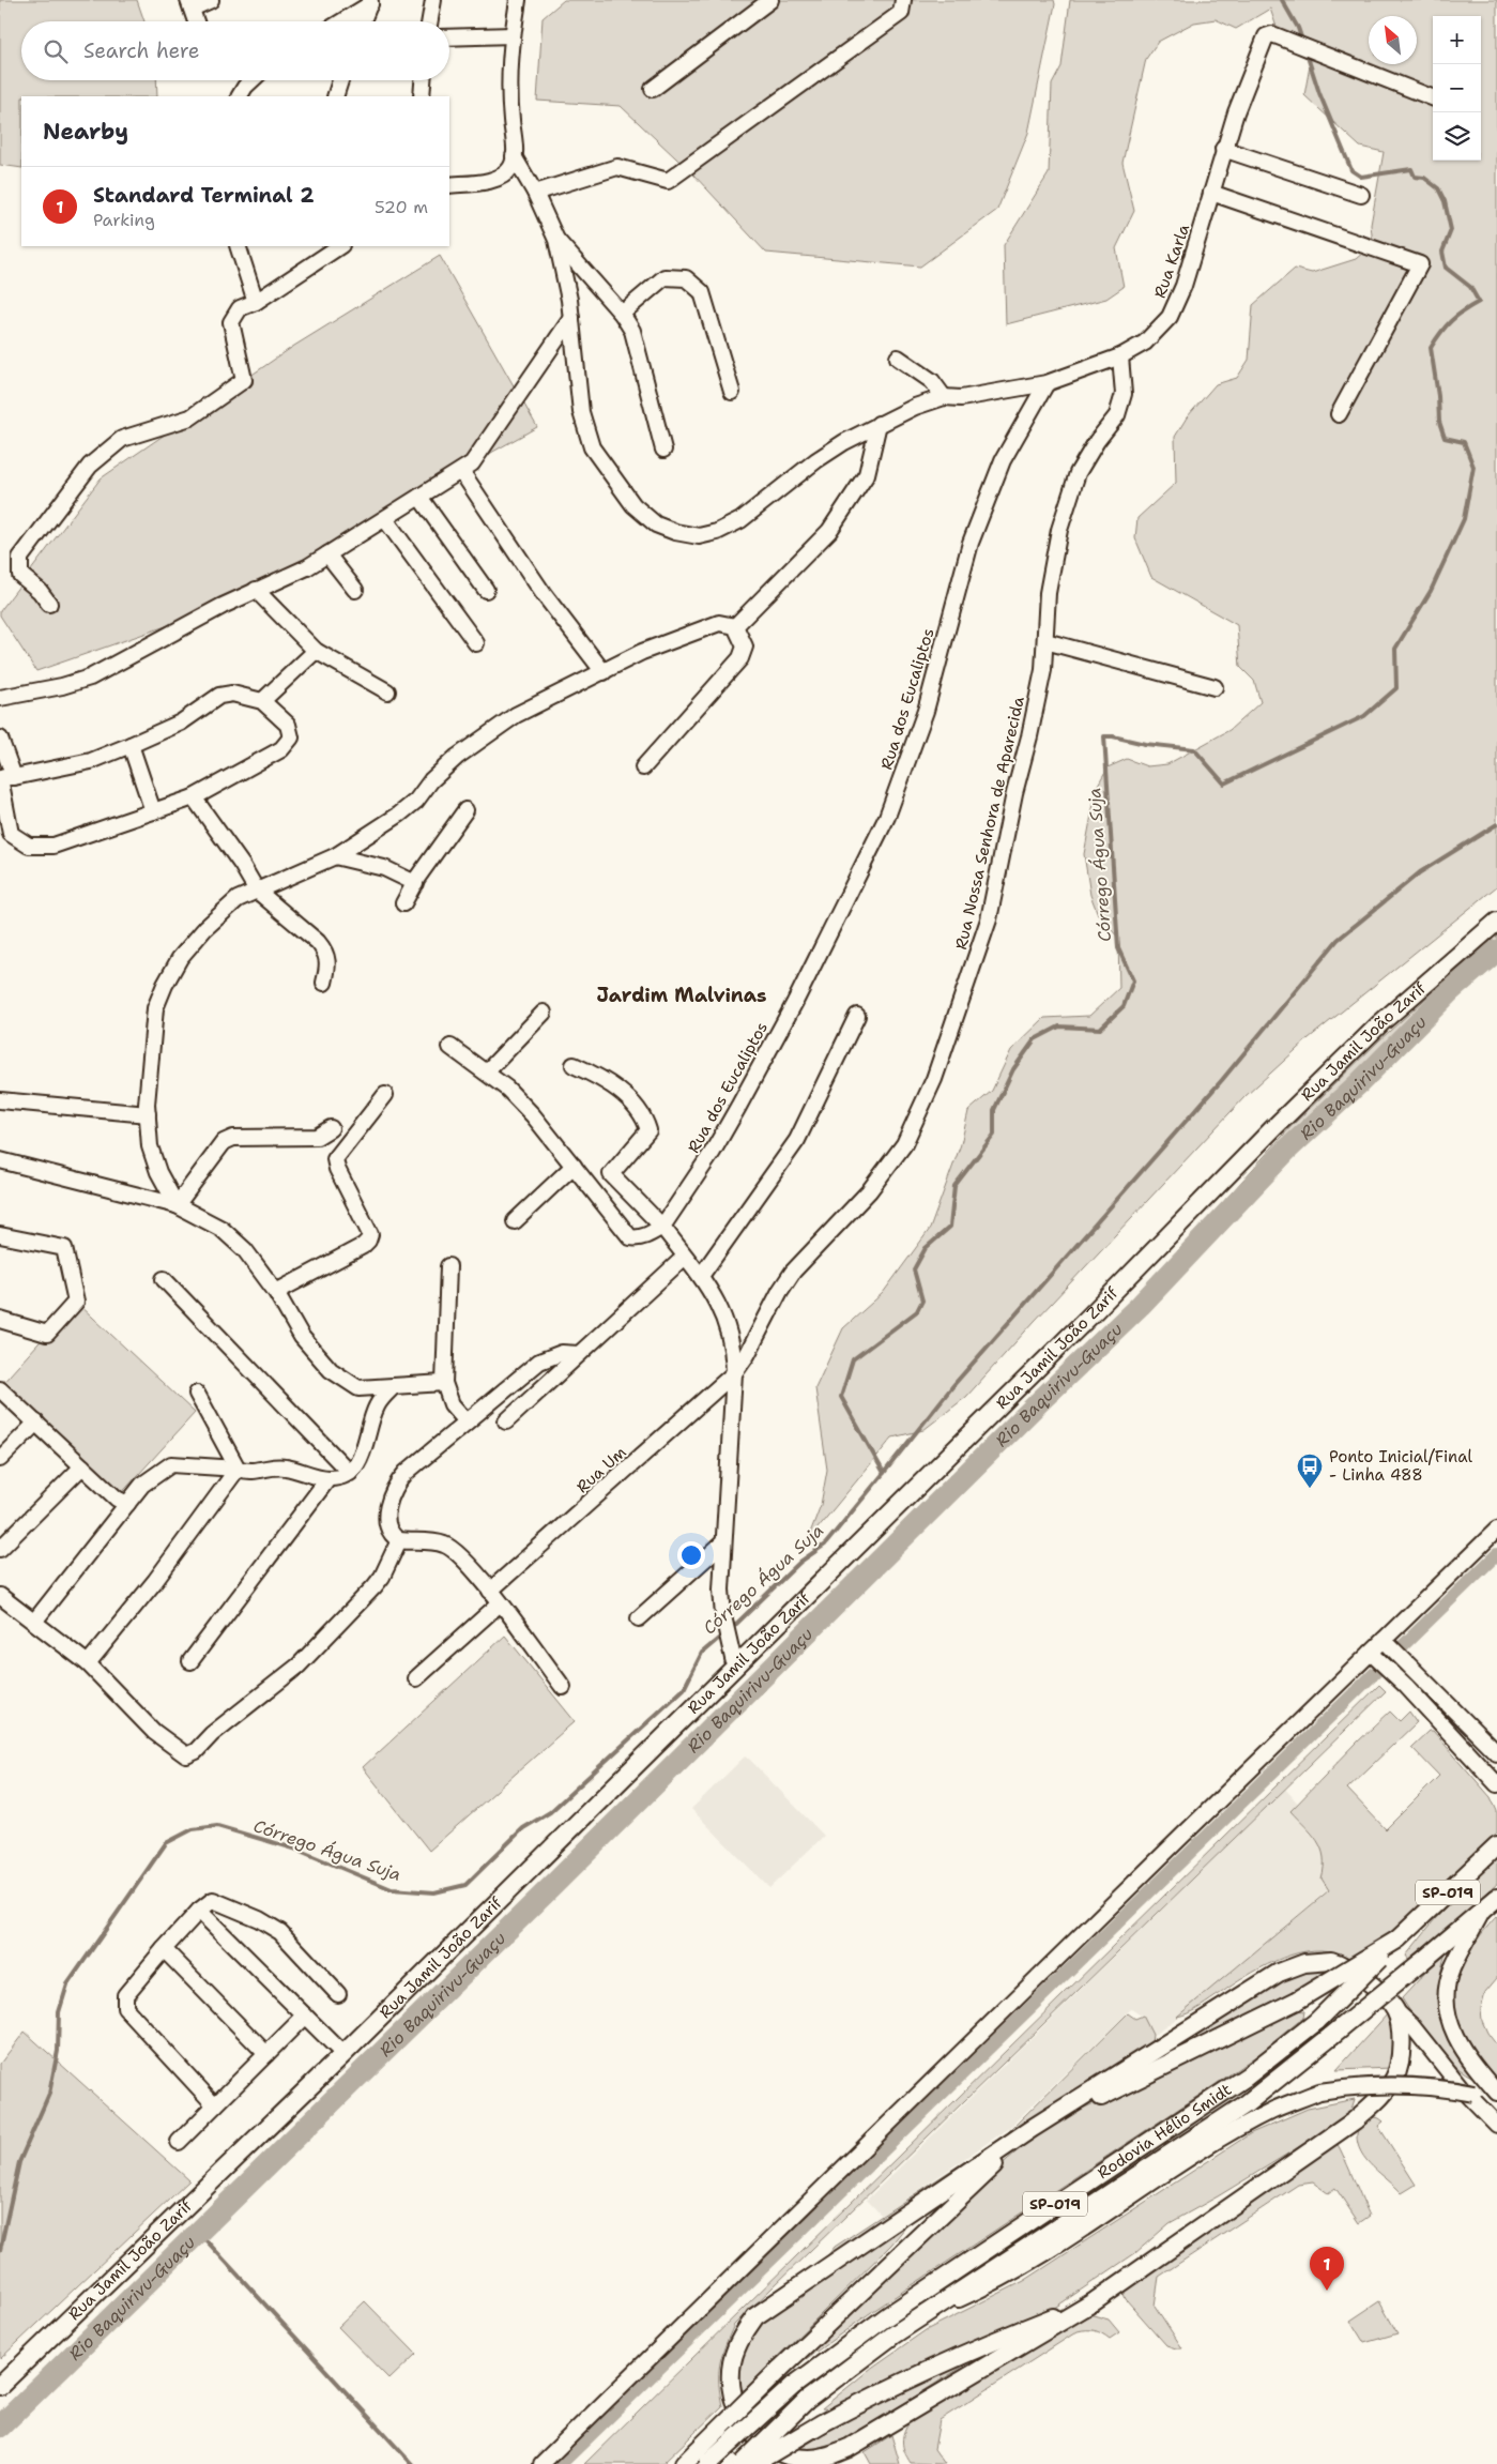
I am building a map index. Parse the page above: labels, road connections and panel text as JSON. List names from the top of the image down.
{
  "streets": {
    "main road": ["Rua Jamil João Zarif", "SP-019", "Rodovia Hélio Smidt"],
    "street": [
      "Rua Karla",
      "Rua dos Eucaliptos",
      "Rua Nossa Senhora de Aparecida",
      "Rua Um"
    ]
  },
  "crossings": [
    ["Rua Karla", "Rua dos Eucaliptos"],
    ["Rua Karla", "Rua Nossa Senhora de Aparecida"],
    ["Rua Nossa Senhora de Aparecida", "Rua Um"]
  ],
  "districts": ["Jardim Malvinas"],
  "water": ["Córrego Água Suja", "Rio Baquirivu-Guaçu"],
  "places": {
    "bus stop": ["Ponto Inicial/Final - Linha 488"]
  },
  "north": "top left",
  "page": {
    "map_buttons": ["+", "−"],
    "search": "Search here",
    "heading": "Nearby",
    "list": [
      {
        "mark": "1",
        "name": "Standard Terminal 2",
        "note": "Parking",
        "value": "520 m"
      }
    ],
    "pins": "1"
  }
}
